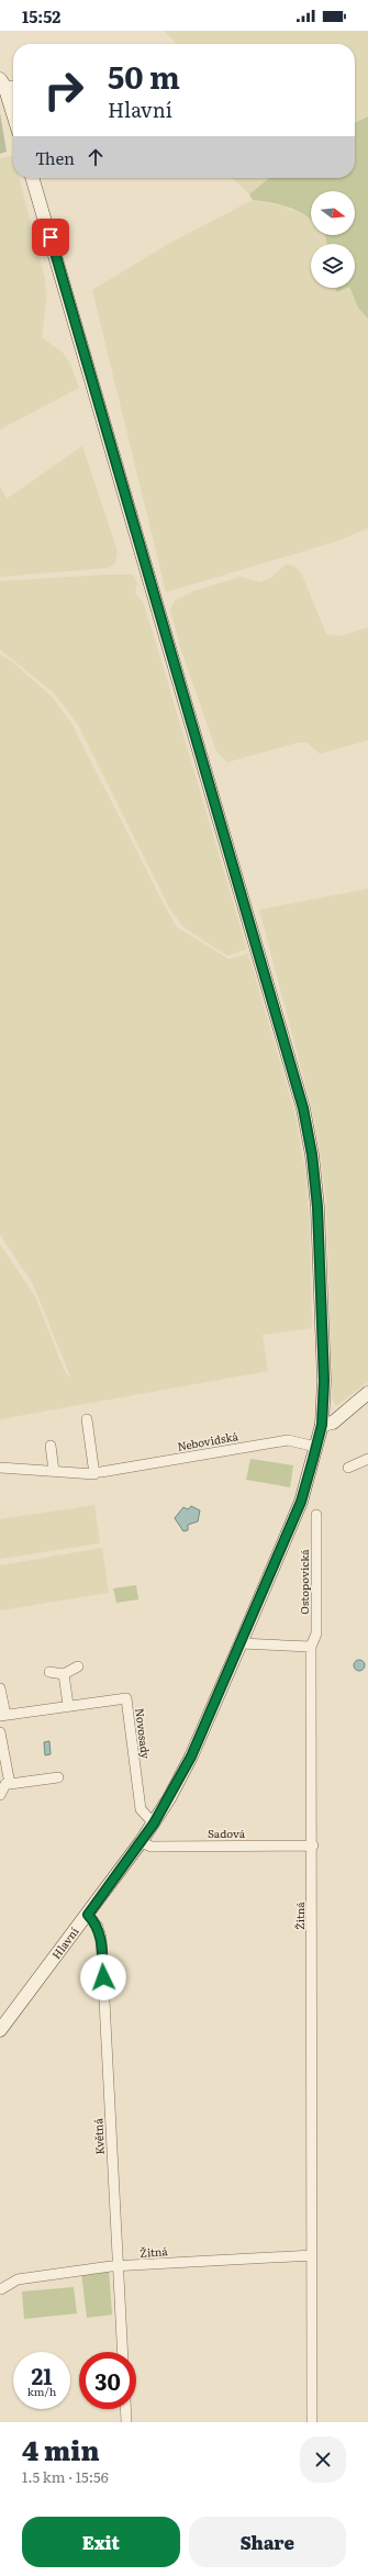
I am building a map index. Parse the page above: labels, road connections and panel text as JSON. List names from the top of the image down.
{
  "streets": {
    "street": [
      "Nebovidská",
      "Ostopovická",
      "Novosady",
      "Sadová",
      "Žitná",
      "Hlavní",
      "Květná"
    ]
  },
  "crossings": [
    ["Nebovidská", "Hlavní"],
    ["Ostopovická", "Žitná"],
    ["Novosady", "Hlavní"],
    ["Sadová", "Žitná"],
    ["Sadová", "Hlavní"],
    ["Žitná", "Květná"],
    ["Hlavní", "Květná"]
  ],
  "north": "right",
  "page": {
    "status": "15:52",
    "turn": ["50 m", "Hlavní"],
    "then": "Then",
    "speed": "21 km/h",
    "limit": "30",
    "heading": ["4 min", "1.5 km · 15:56"],
    "buttons": ["Exit", "Share"]
  }
}
